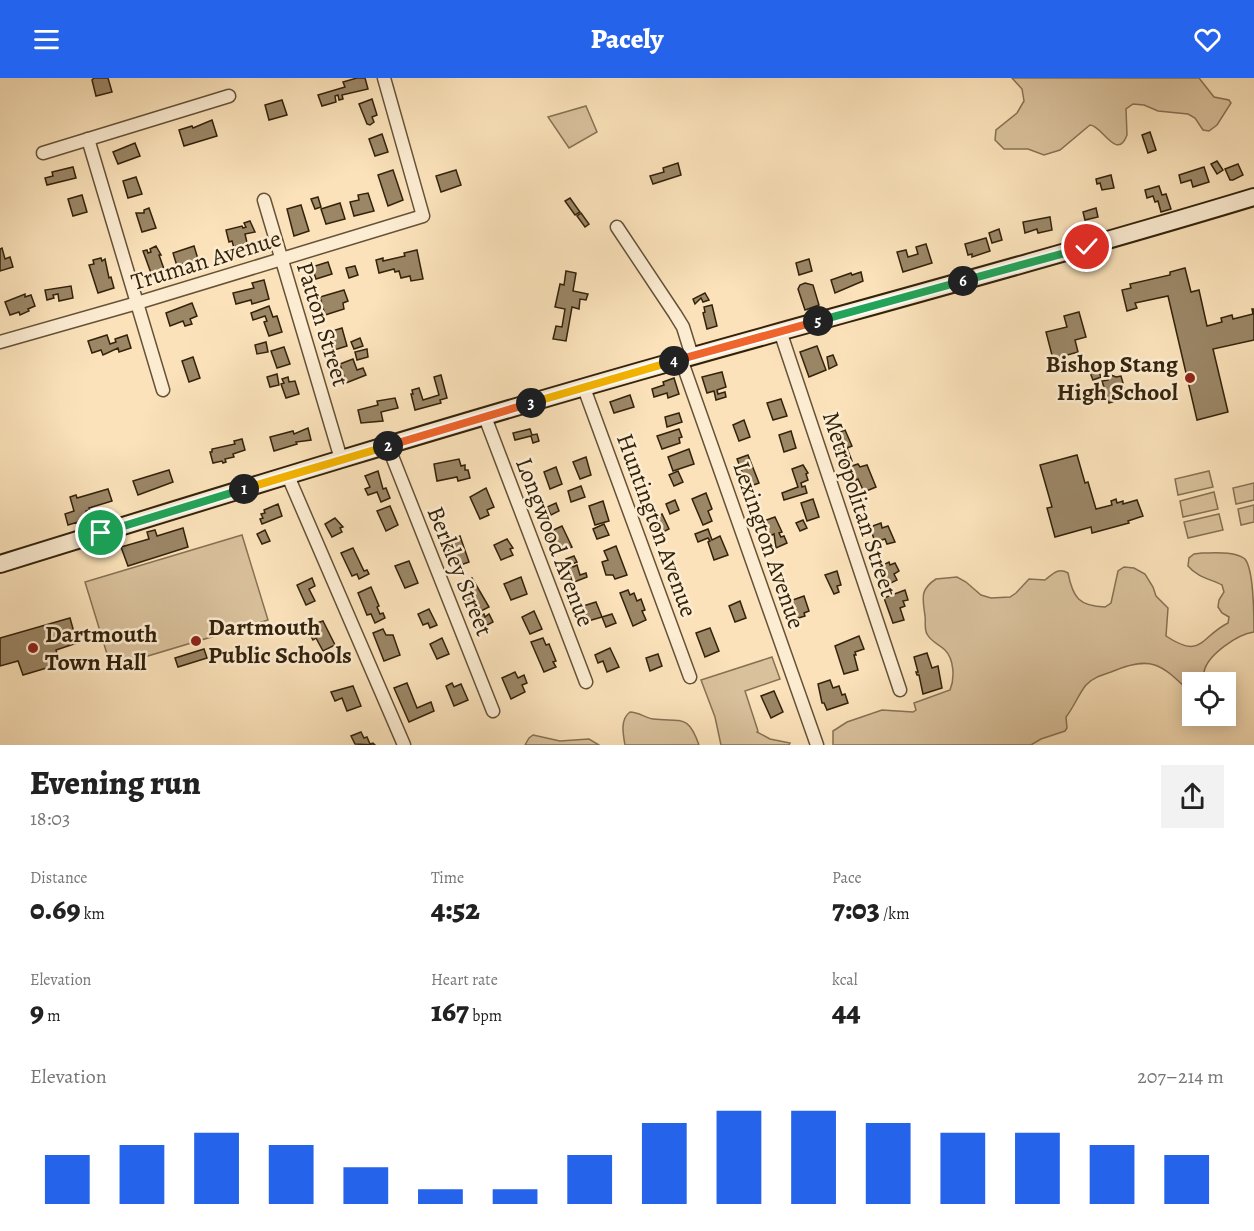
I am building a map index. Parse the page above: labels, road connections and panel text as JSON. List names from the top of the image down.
{
  "streets": {
    "street": [
      "Truman Avenue",
      "Patton Street",
      "Metropolitan Street",
      "Huntington Avenue",
      "Longwood Avenue",
      "Lexington Avenue",
      "Berkley Street"
    ]
  },
  "crossings": [
    ["Truman Avenue", "Patton Street"]
  ],
  "places": ["Bishop Stang High School", "Dartmouth Public Schools", "Dartmouth Town Hall"],
  "page": {
    "header": "Pacely",
    "pins": [
      "6",
      "5",
      "4",
      "3",
      "2",
      "1"
    ],
    "heading": ["Evening run", "18:03"],
    "stats": [
      ["Distance", "0.69 km"],
      ["Time", "4:52"],
      ["Pace", "7:03 /km"],
      ["Elevation", "9 m"],
      ["Heart rate", "167 bpm"],
      ["kcal", "44"]
    ],
    "chart": ["Elevation", "207–214 m"]
  }
}
